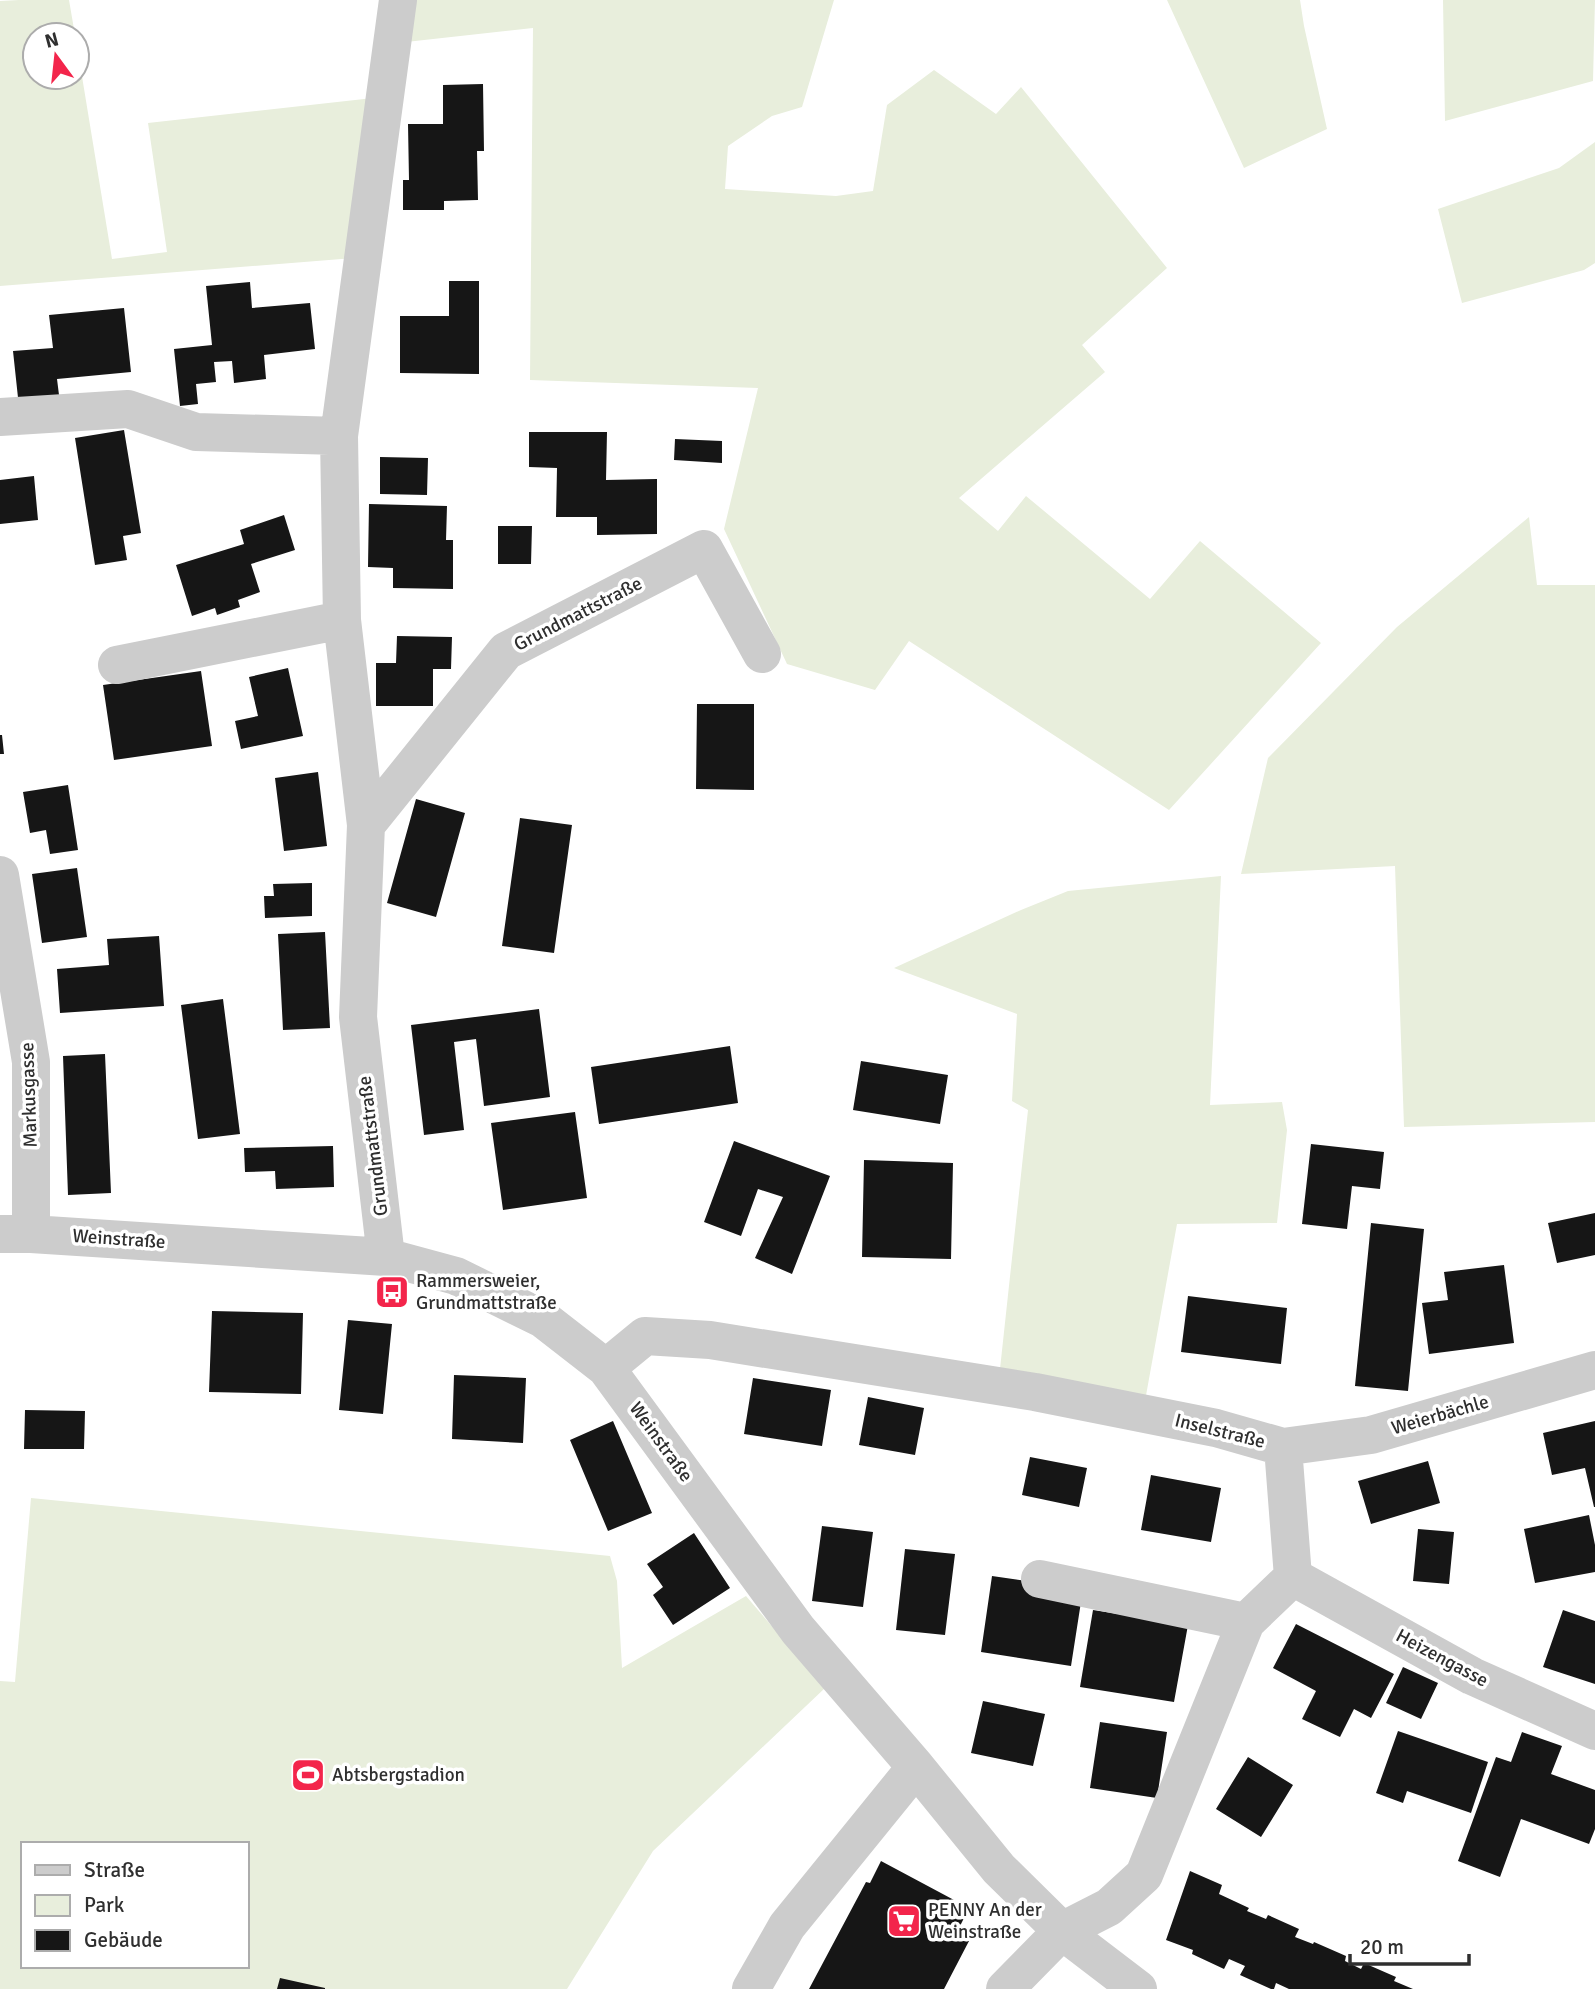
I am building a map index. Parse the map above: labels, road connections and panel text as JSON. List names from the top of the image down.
{
  "streets": {
    "street": [
      "Grundmattstraße",
      "Markusgasse",
      "Weinstraße",
      "Weierbächle",
      "Inselstraße",
      "Heizengasse"
    ]
  },
  "crossings": [
    ["Grundmattstraße", "Weinstraße"],
    ["Markusgasse", "Weinstraße"],
    ["Weinstraße", "Inselstraße"],
    ["Weierbächle", "Inselstraße"],
    ["Inselstraße", "Heizengasse"]
  ],
  "places": {
    "bus stop": ["Rammersweier, Grundmattstraße"],
    "sports": ["Abtsbergstadion"],
    "supermarket": ["PENNY An der Weinstraße"]
  },
  "legend": ["Straße", "Park", "Gebäude"],
  "scale_bar": "20 m",
  "north": "top"
}
